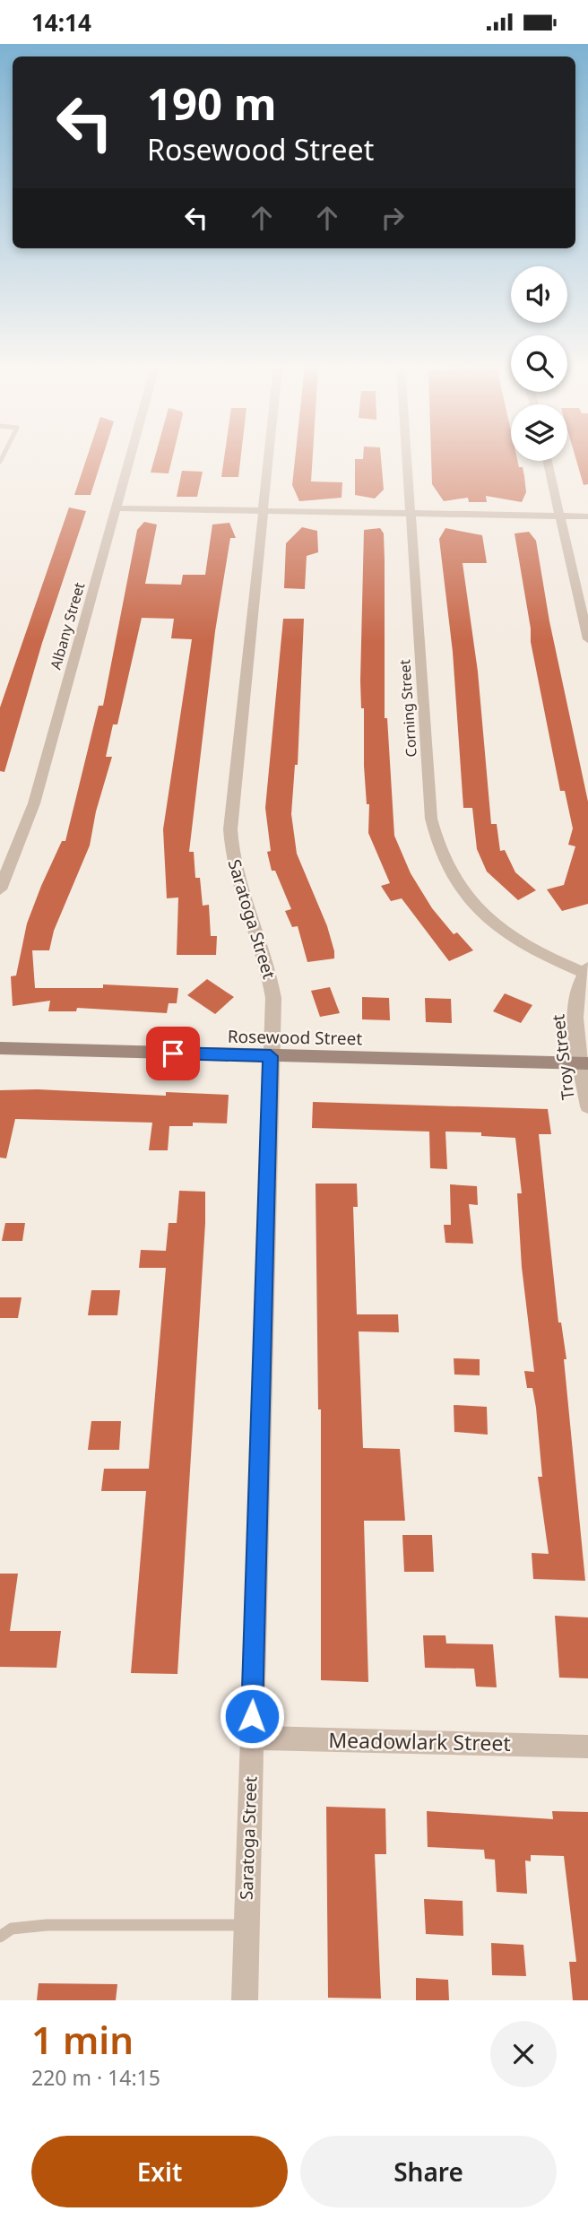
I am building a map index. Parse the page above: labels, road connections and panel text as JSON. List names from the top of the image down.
{
  "streets": {
    "street": [
      "Albany Street",
      "Corning Street",
      "Saratoga Street",
      "Rosewood Street",
      "Troy Street",
      "Meadowlark Street"
    ]
  },
  "crossings": [
    ["Corning Street", "Troy Street"],
    ["Saratoga Street", "Rosewood Street"],
    ["Saratoga Street", "Meadowlark Street"],
    ["Rosewood Street", "Troy Street"]
  ],
  "page": {
    "status": "14:14",
    "turn": ["190 m", "Rosewood Street"],
    "heading": ["1 min", "220 m · 14:15"],
    "buttons": ["Exit", "Share"]
  }
}
